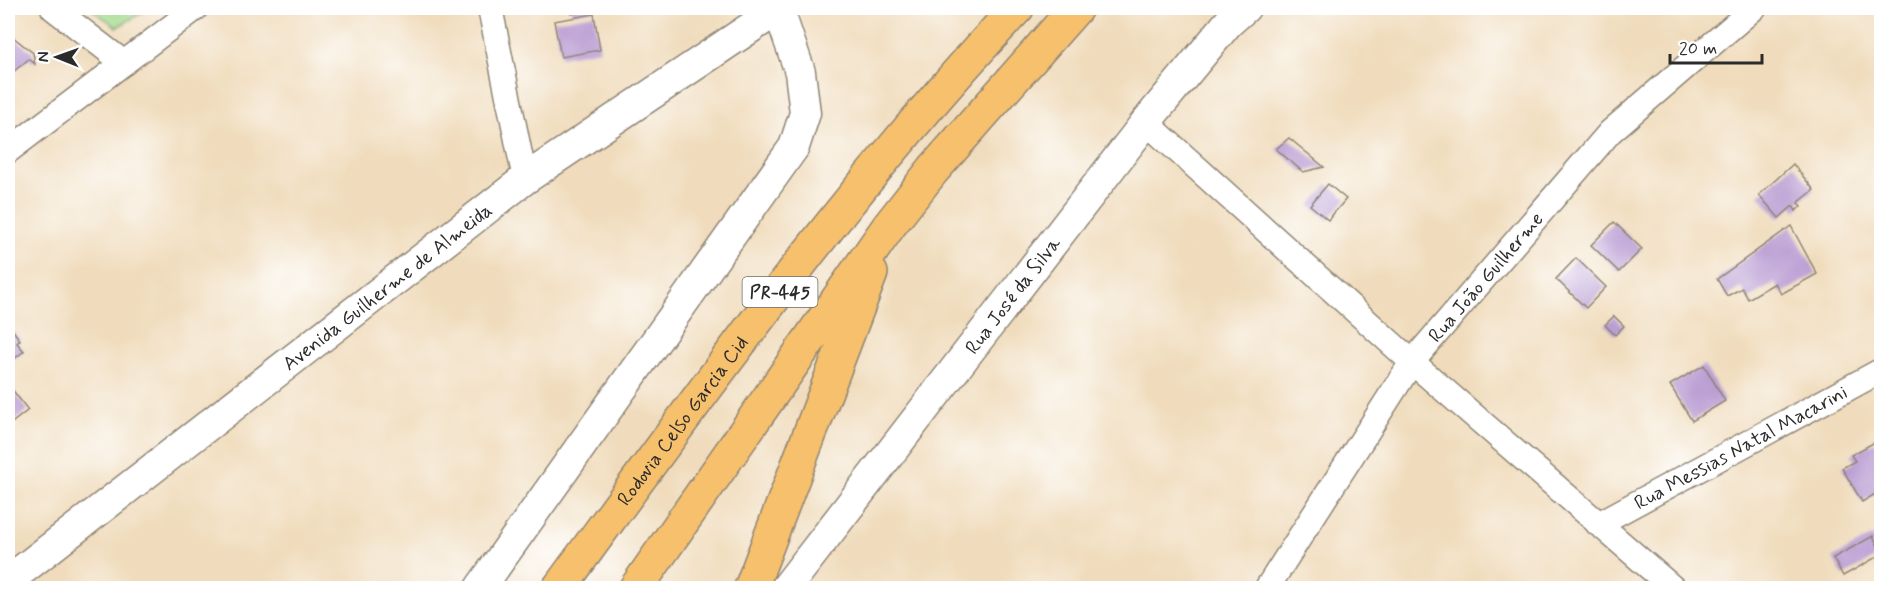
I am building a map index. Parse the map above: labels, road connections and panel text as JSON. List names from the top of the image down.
{
  "streets": {
    "highway": ["PR-445", "Rodovia Celso Garcia Cid"],
    "street": [
      "Rua João Guilherme",
      "Avenida Guilherme de Almeida",
      "Rua José da Silva",
      "Rua Messias Natal Macarini"
    ]
  },
  "scale_bar": "20 m",
  "north": "left"
}
